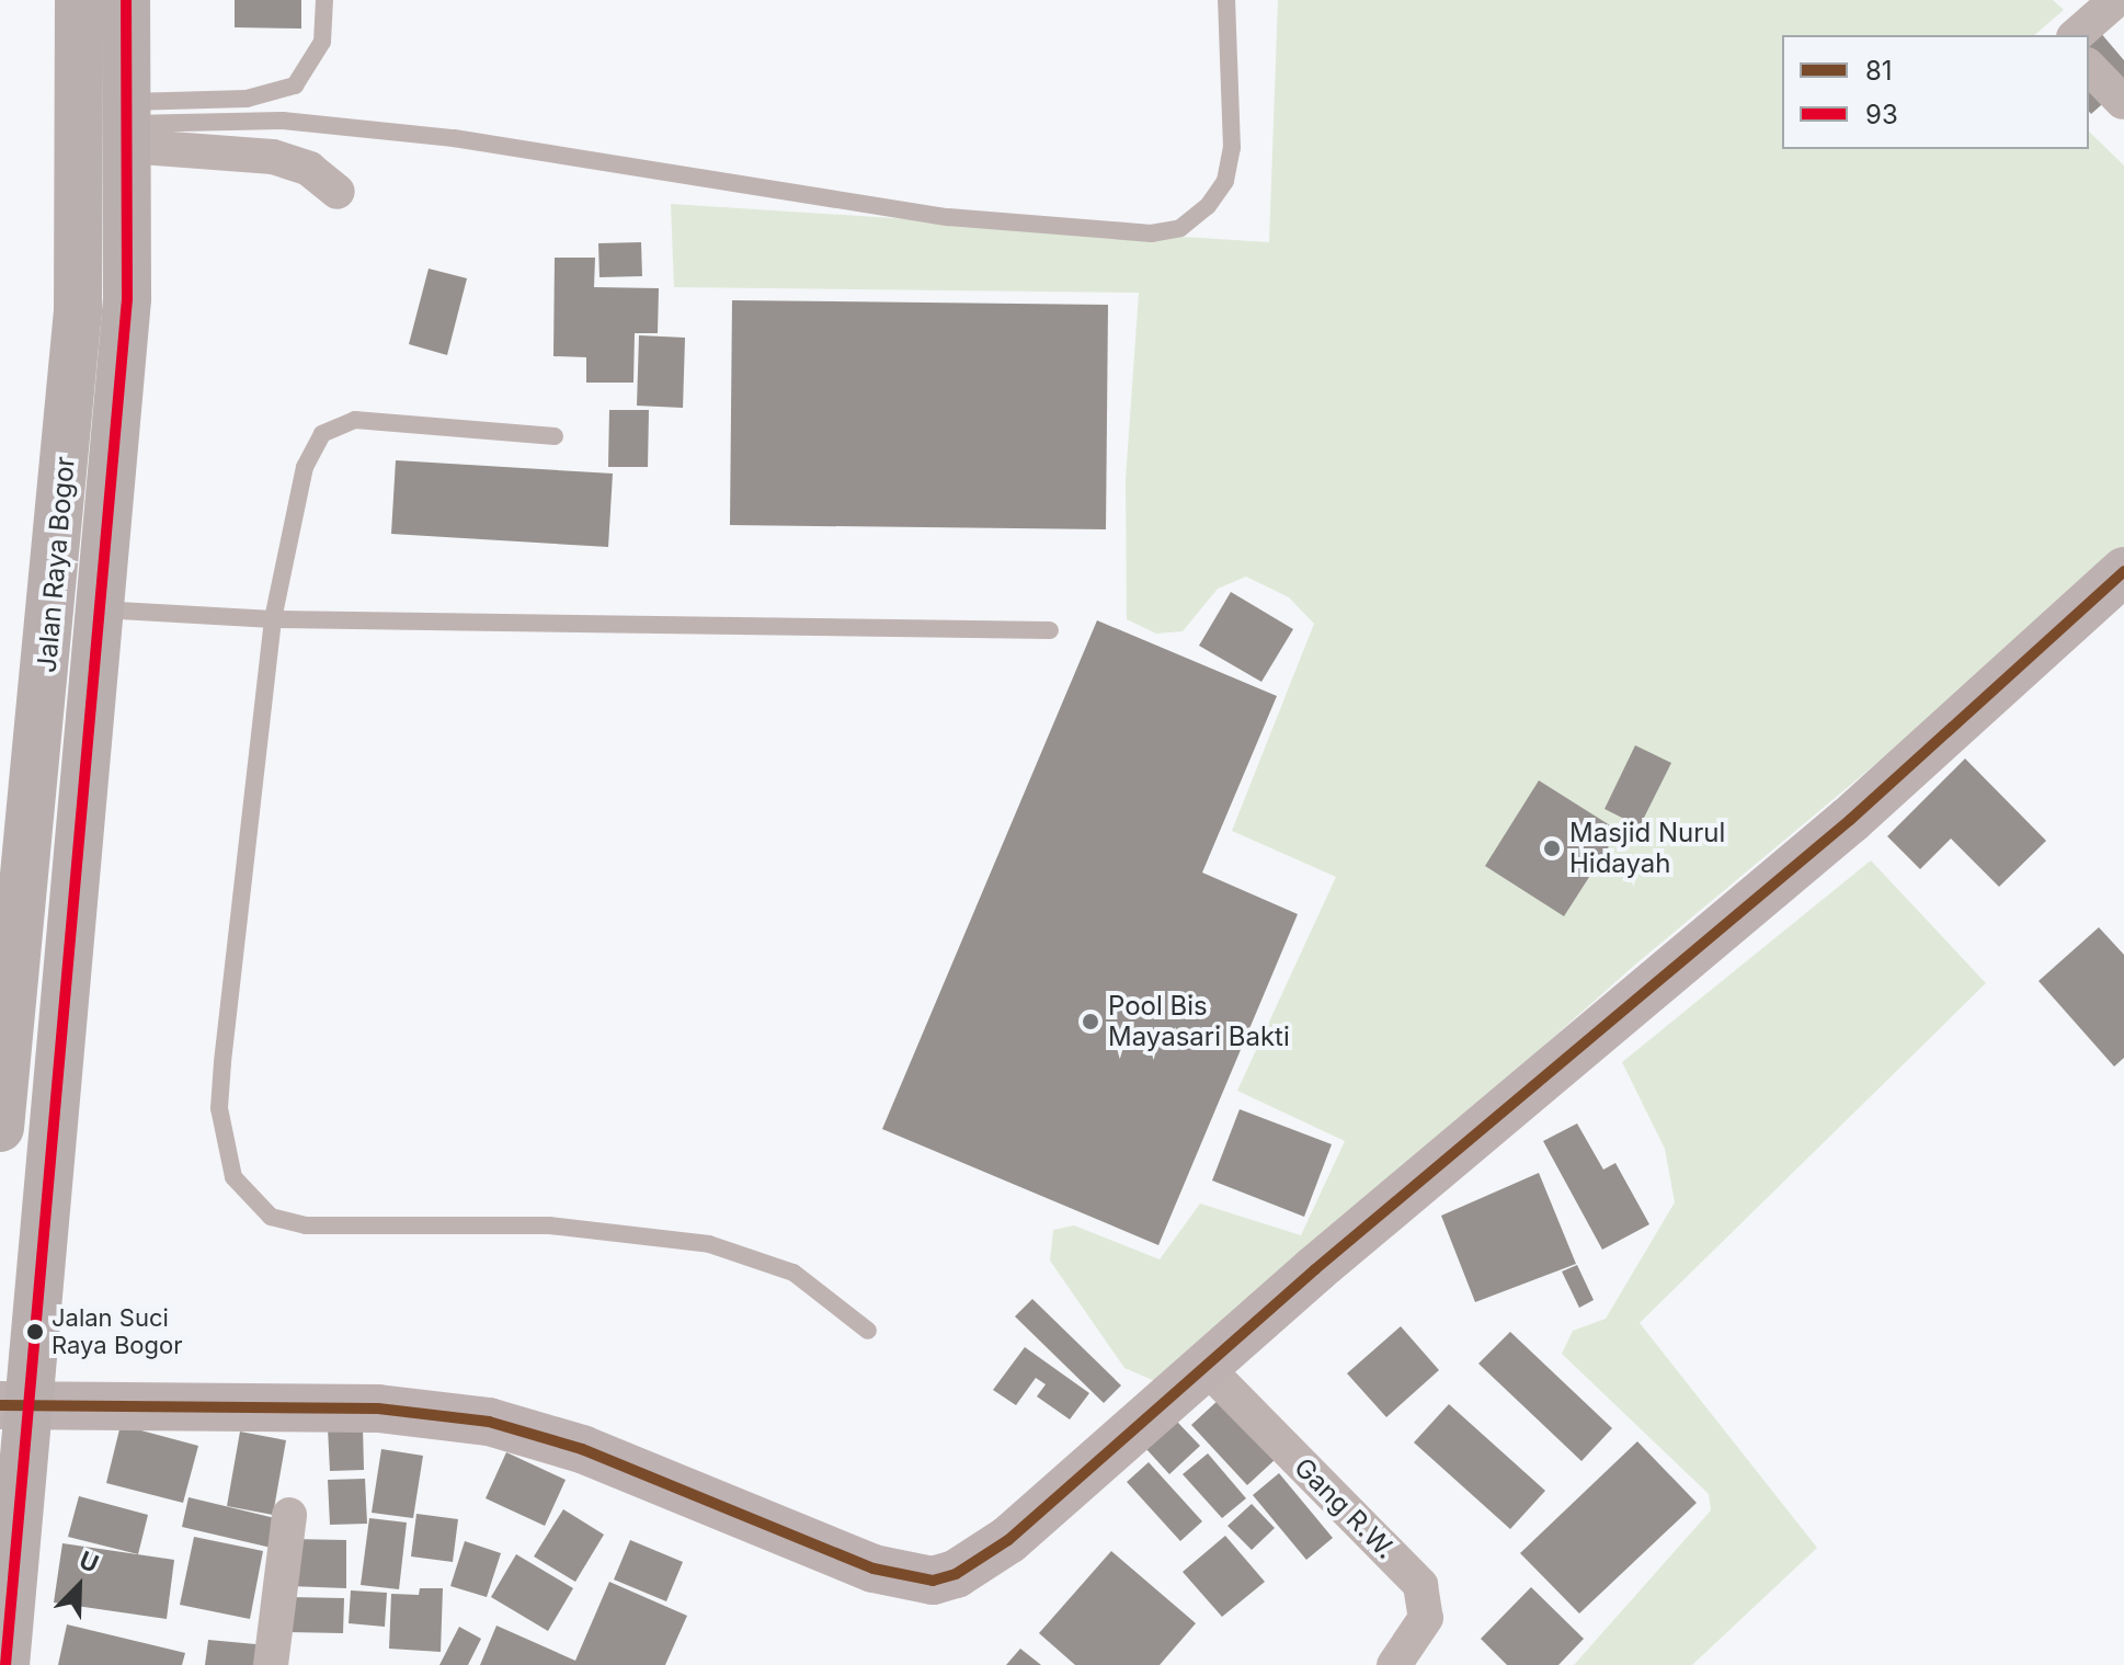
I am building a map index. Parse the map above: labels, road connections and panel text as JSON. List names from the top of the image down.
{
  "streets": {
    "highway": ["Jalan Raya Bogor"],
    "street": ["Gang R.W."]
  },
  "places": ["Masjid Nurul Hidayah", "Pool Bis Mayasari Bakti", "Jalan Suci Raya Bogor"],
  "lines": ["transit line 93", "transit line 81"],
  "legend": ["81", "93"],
  "north": "top right"
}
